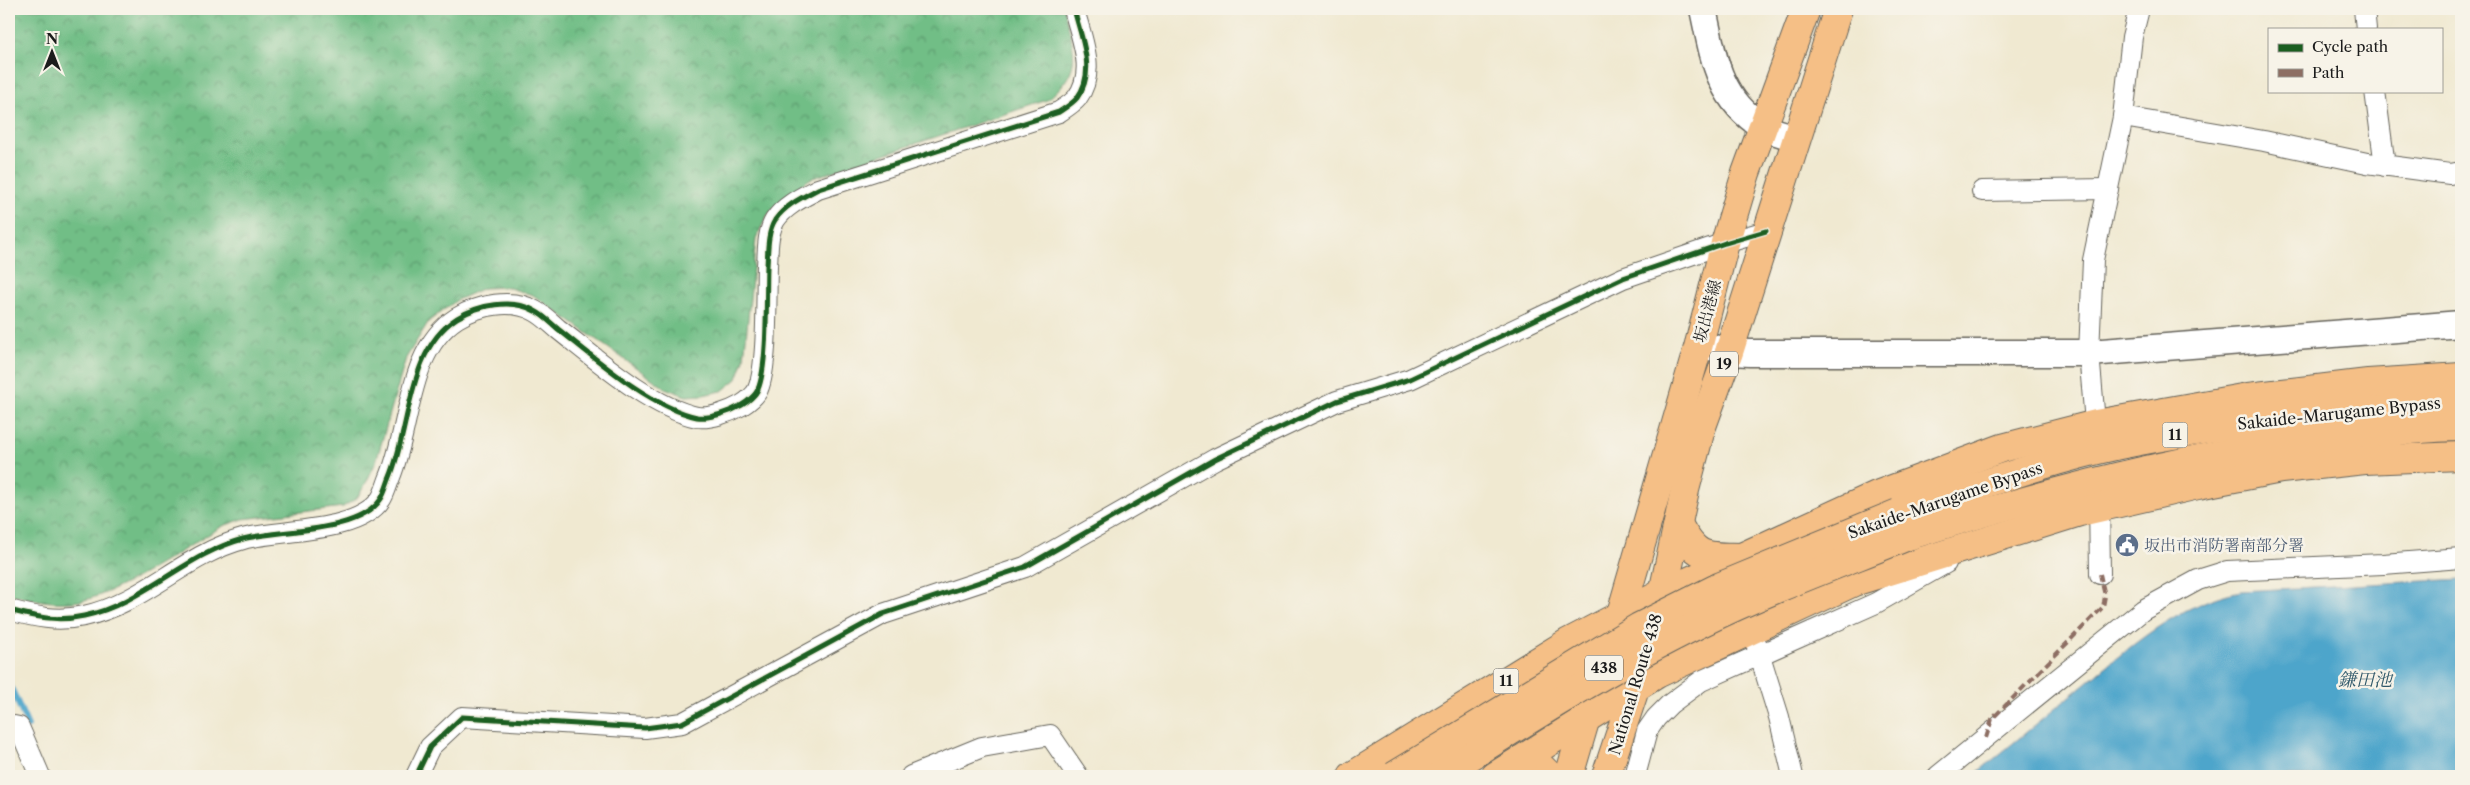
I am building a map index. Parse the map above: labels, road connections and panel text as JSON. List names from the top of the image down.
{
  "streets": {
    "main road": [
      "坂出港線",
      "19",
      "Sakaide-Marugame Bypass",
      "11",
      "438",
      "National Route 438"
    ]
  },
  "crossings": [
    ["坂出港線", "11"],
    ["坂出港線", "National Route 438"],
    ["11", "National Route 438"]
  ],
  "water": ["鎌田池"],
  "places": {
    "public building": ["坂出市消防署南部分署"]
  },
  "legend": ["Cycle path", "Path"],
  "north": "top"
}
